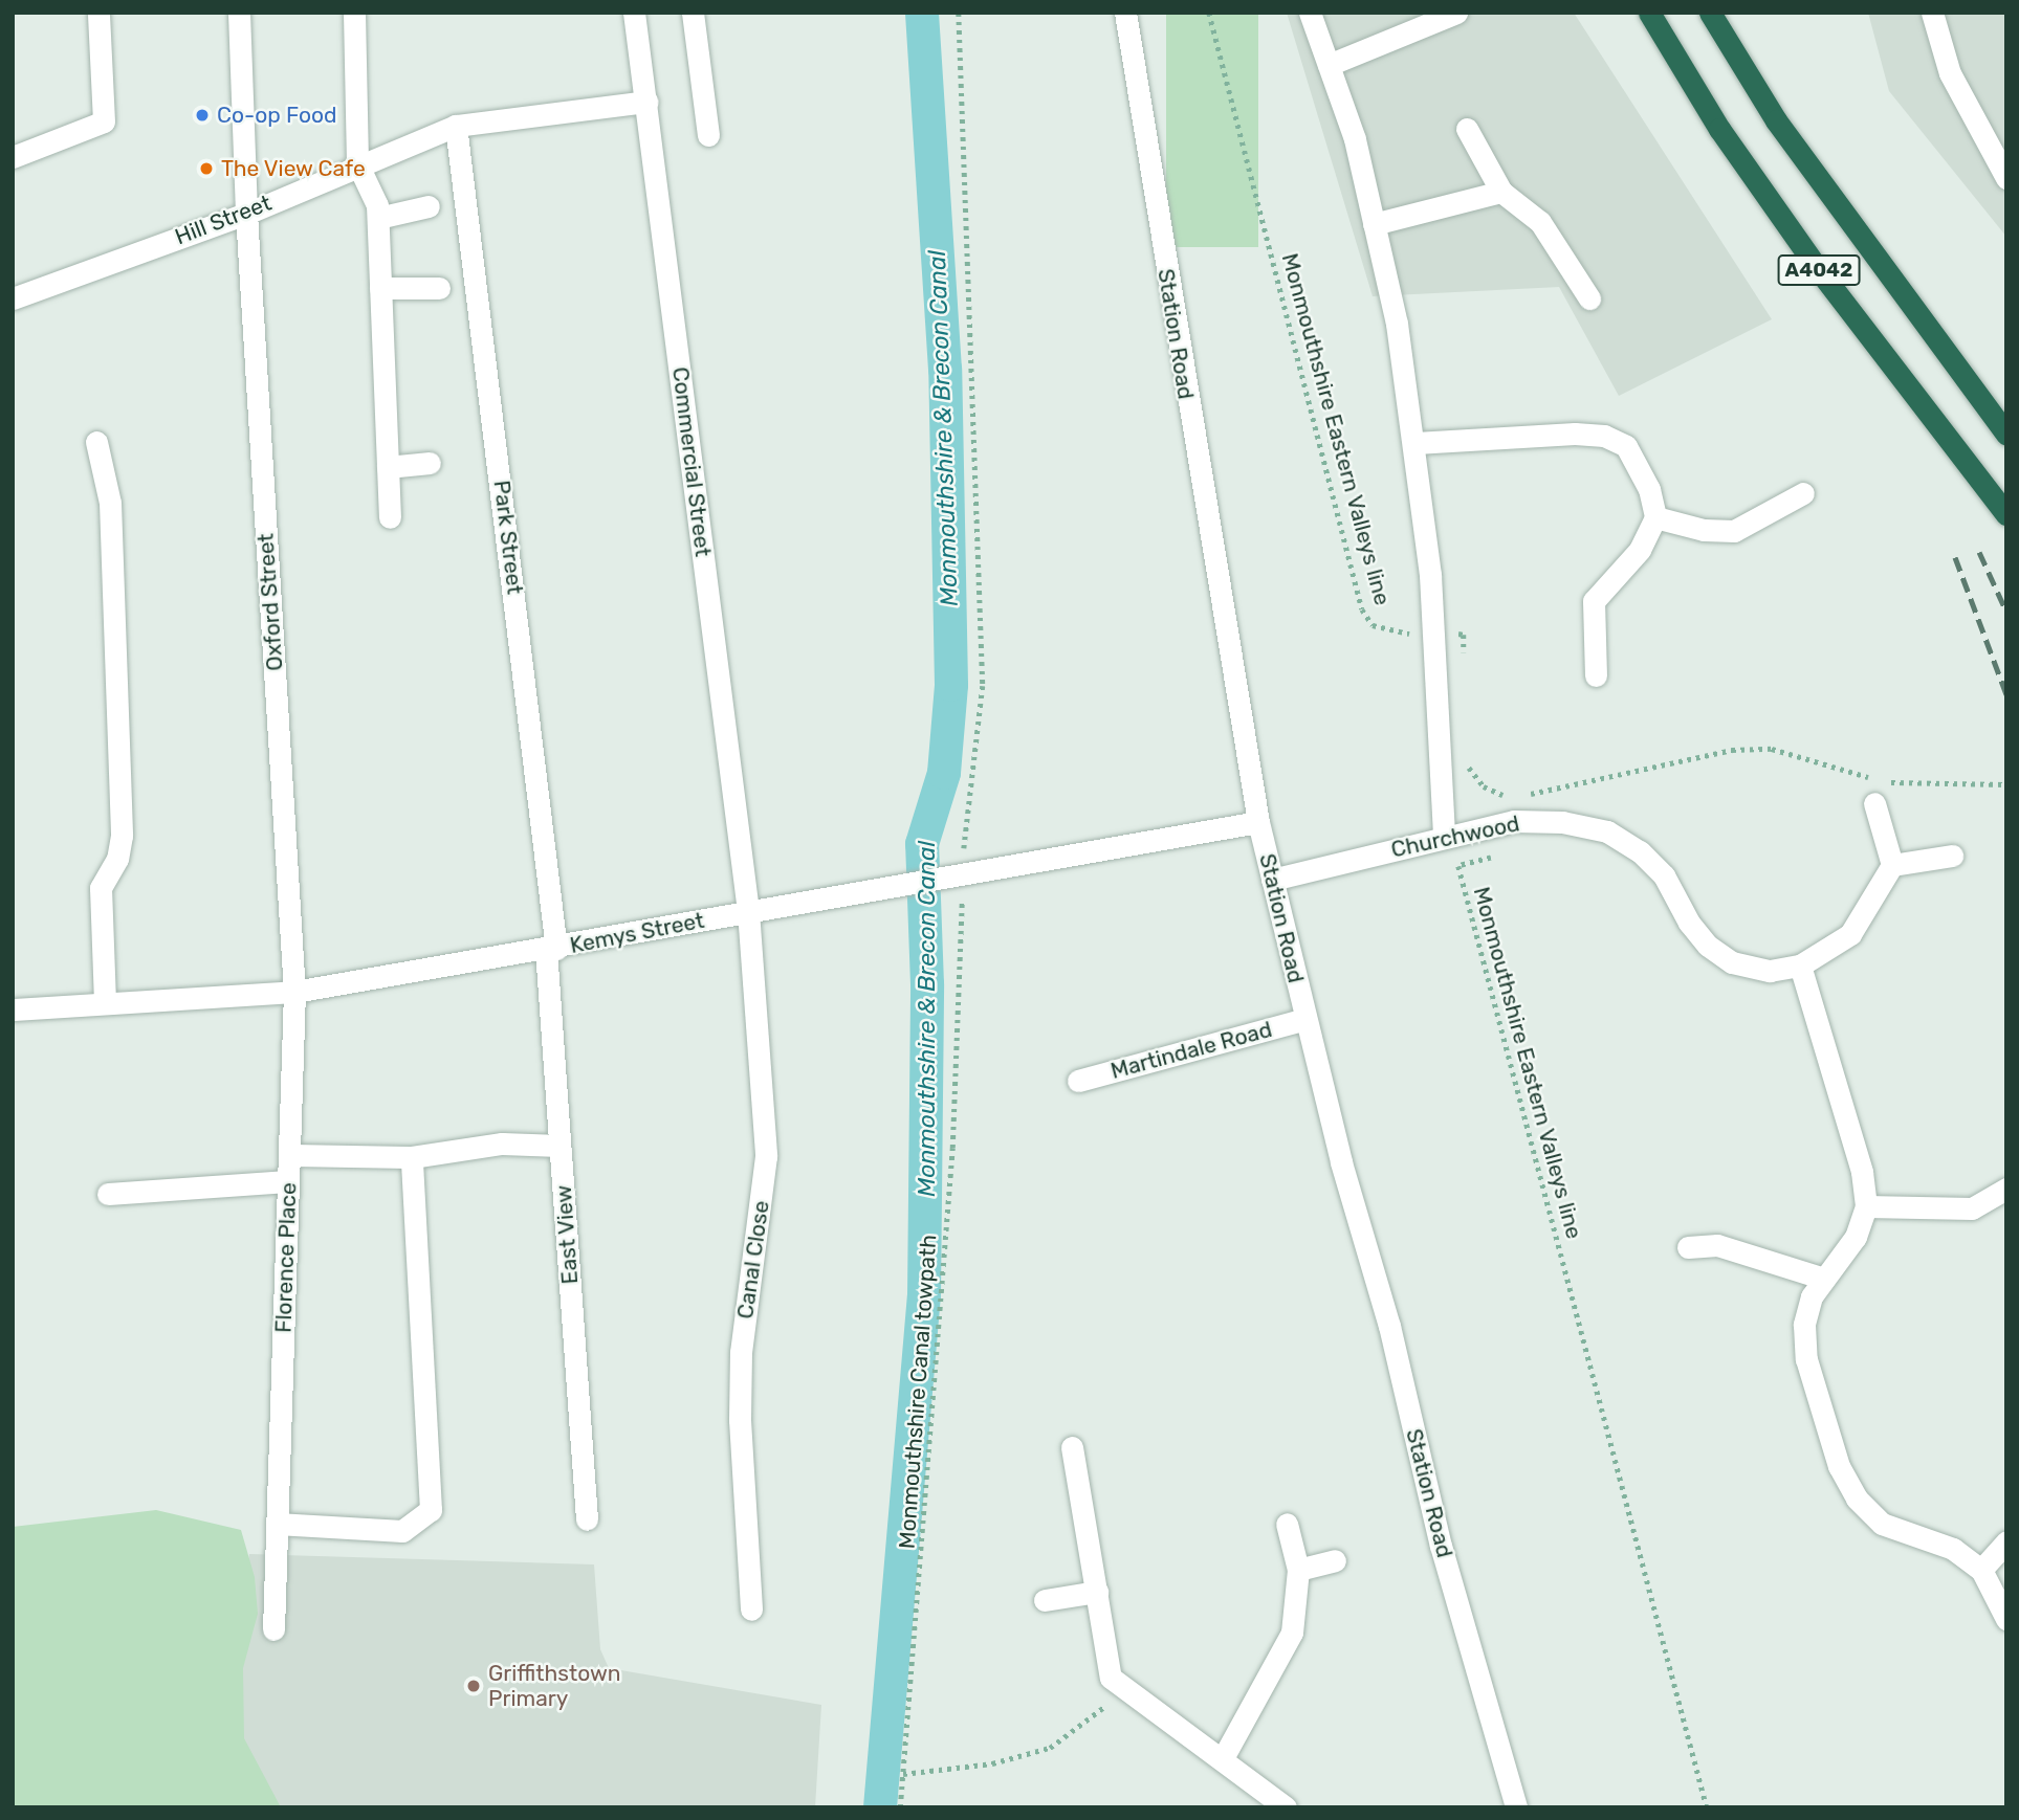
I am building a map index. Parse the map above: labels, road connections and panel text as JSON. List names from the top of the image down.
{
  "streets": {
    "highway": ["A4042"],
    "street": [
      "Hill Street",
      "Station Road",
      "Commercial Street",
      "Park Street",
      "Oxford Street",
      "Churchwood",
      "Kemys Street",
      "Martindale Road",
      "East View",
      "Florence Place",
      "Canal Close"
    ],
    "path": ["Monmouthshire Eastern Valleys line", "Monmouthshire Canal towpath"]
  },
  "crossings": [
    ["Hill Street", "Commercial Street"],
    ["Hill Street", "Park Street"],
    ["Hill Street", "Oxford Street"],
    ["Station Road", "Churchwood"],
    ["Station Road", "Kemys Street"],
    ["Station Road", "Martindale Road"],
    ["Commercial Street", "Kemys Street"],
    ["Commercial Street", "Canal Close"],
    ["Park Street", "Kemys Street"],
    ["Park Street", "East View"],
    ["Oxford Street", "Kemys Street"],
    ["Oxford Street", "Florence Place"],
    ["Kemys Street", "East View"],
    ["Kemys Street", "Florence Place"],
    ["Kemys Street", "Canal Close"],
    ["Kemys Street", "Monmouthshire Canal towpath"]
  ],
  "water": ["Monmouthshire & Brecon Canal"],
  "places": ["Co-op Food", "The View Cafe", "Griffithstown Primary"]
}
